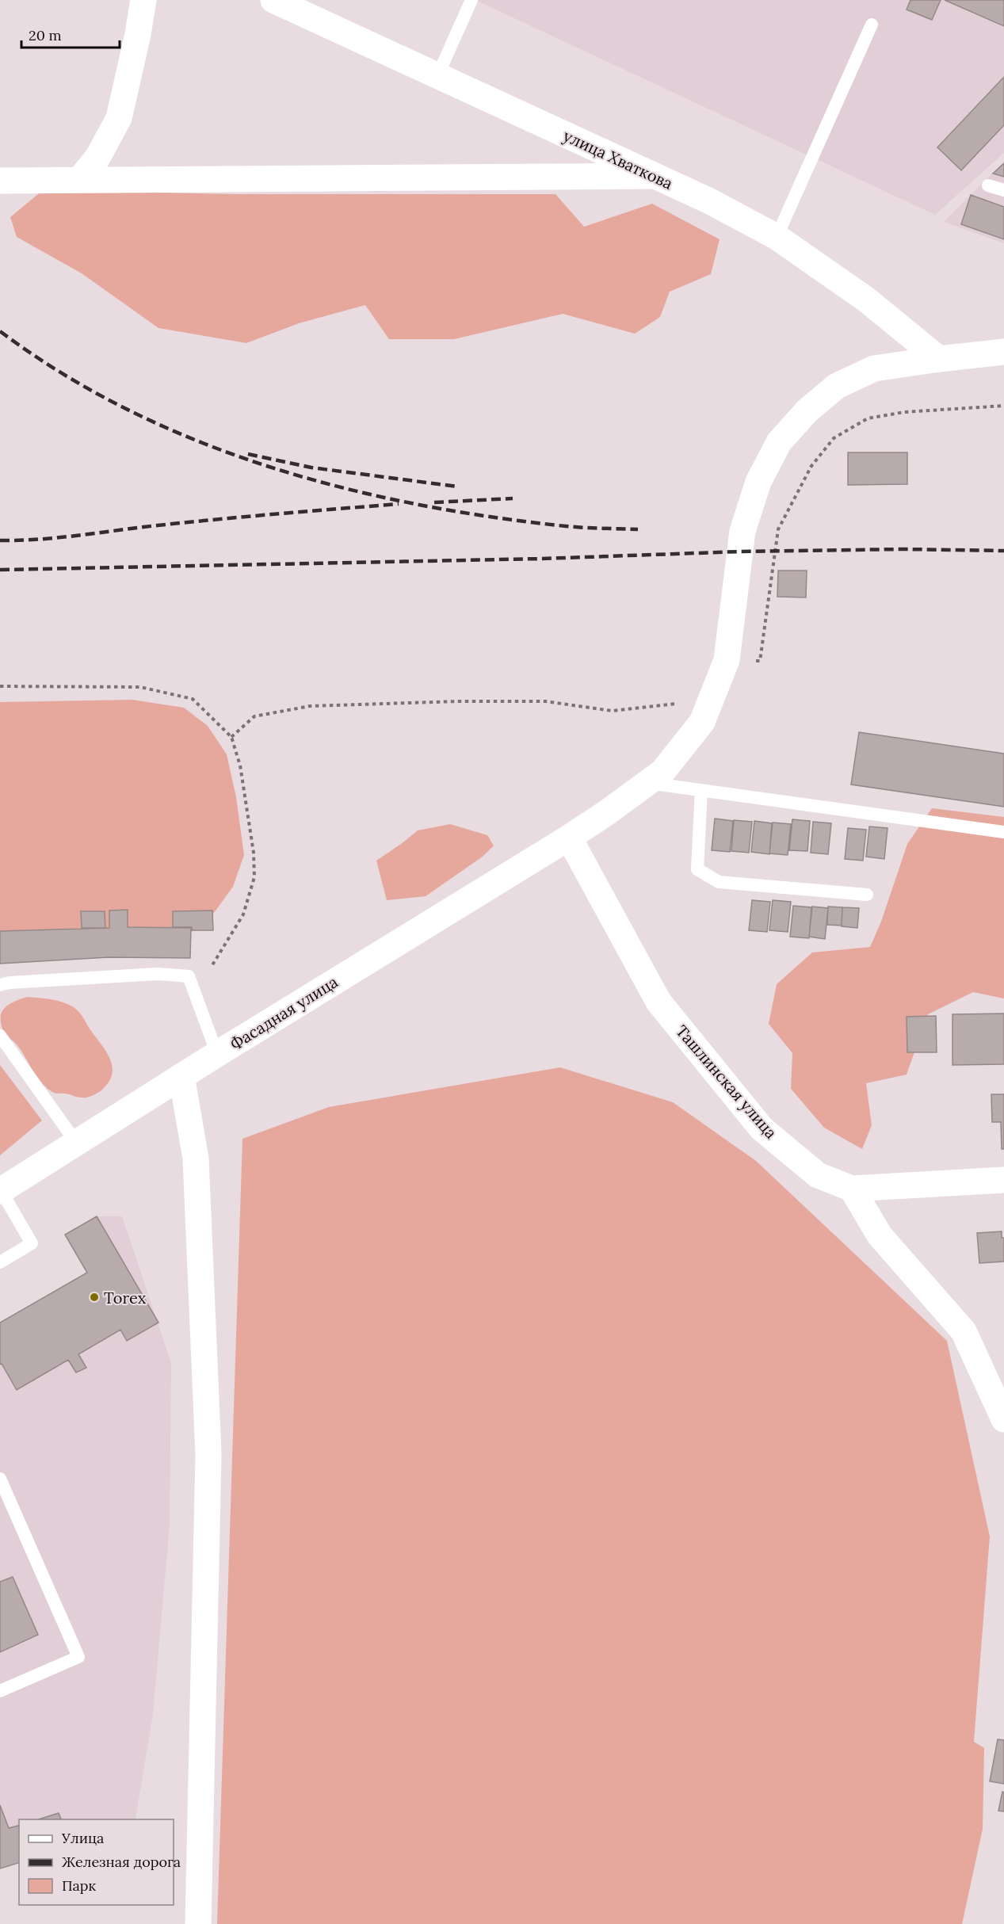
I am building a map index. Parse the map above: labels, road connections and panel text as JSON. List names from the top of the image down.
{
  "streets": {
    "street": ["улица Хваткова", "Фасадная улица", "Ташлинская улица"]
  },
  "crossings": [
    ["улица Хваткова", "Фасадная улица"],
    ["Фасадная улица", "Ташлинская улица"]
  ],
  "places": ["Torex"],
  "legend": ["Улица", "Железная дорога", "Парк"],
  "scale_bar": "20 m"
}
